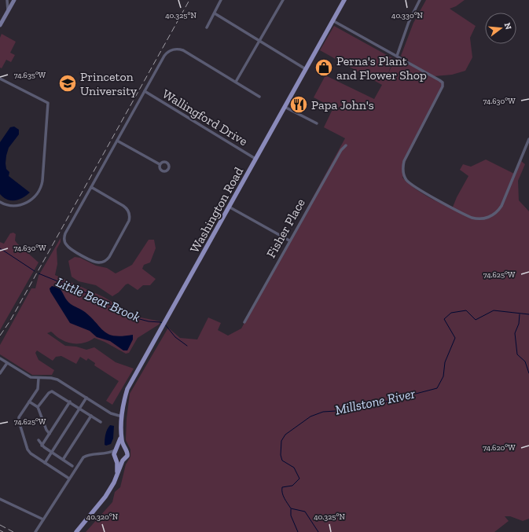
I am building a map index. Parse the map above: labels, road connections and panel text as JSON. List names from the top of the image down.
{
  "streets": {
    "main road": ["Washington Road"],
    "street": ["Wallingford Drive", "Fisher Place"]
  },
  "crossings": [
    ["Wallingford Drive", "Washington Road"]
  ],
  "water": ["Little Bear Brook", "Millstone River"],
  "places": {
    "shop": ["Perna's Plant and Flower Shop"],
    "school or university": ["Princeton University"],
    "restaurant": ["Papa John's"]
  },
  "north": "right",
  "coordinates": [
    "40.325°N",
    "40.330°N",
    "74.635°W",
    "74.630°W",
    "74.625°W",
    "74.620°W",
    "40.320°N"
  ]
}
